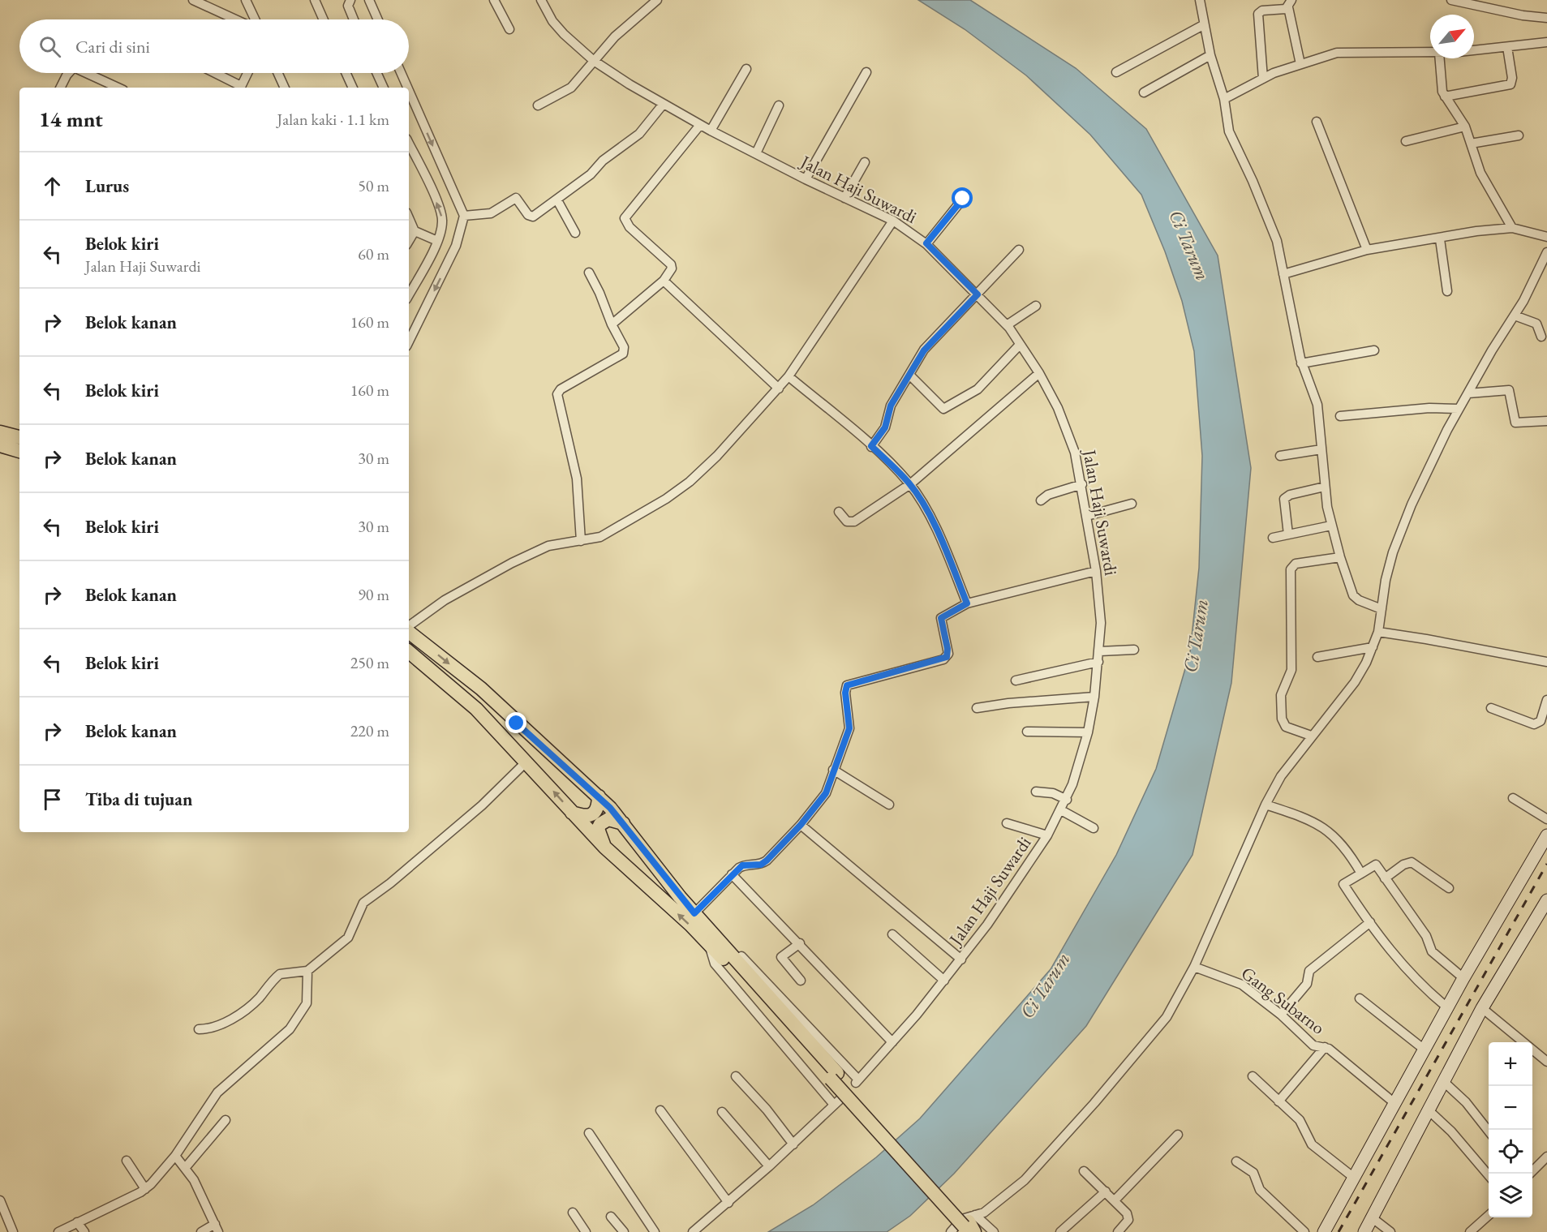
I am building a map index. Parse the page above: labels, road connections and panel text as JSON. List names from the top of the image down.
{
  "streets": {
    "street": ["Jalan Haji Suwardi", "Gang Subarno"]
  },
  "water": ["Ci Tarum"],
  "north": "top right",
  "page": {
    "search": "Cari di sini",
    "heading": ["14 mnt", "Jalan kaki · 1.1 km"],
    "list": [
      ["Lurus", "50 m"],
      ["Belok kiri", "Jalan Haji Suwardi", "60 m"],
      ["Belok kanan", "160 m"],
      ["Belok kiri", "160 m"],
      ["Belok kanan", "30 m"],
      ["Belok kiri", "30 m"],
      ["Belok kanan", "90 m"],
      ["Belok kiri", "250 m"],
      ["Belok kanan", "220 m"],
      "Tiba di tujuan"
    ],
    "map_buttons": ["+", "−"]
  }
}
